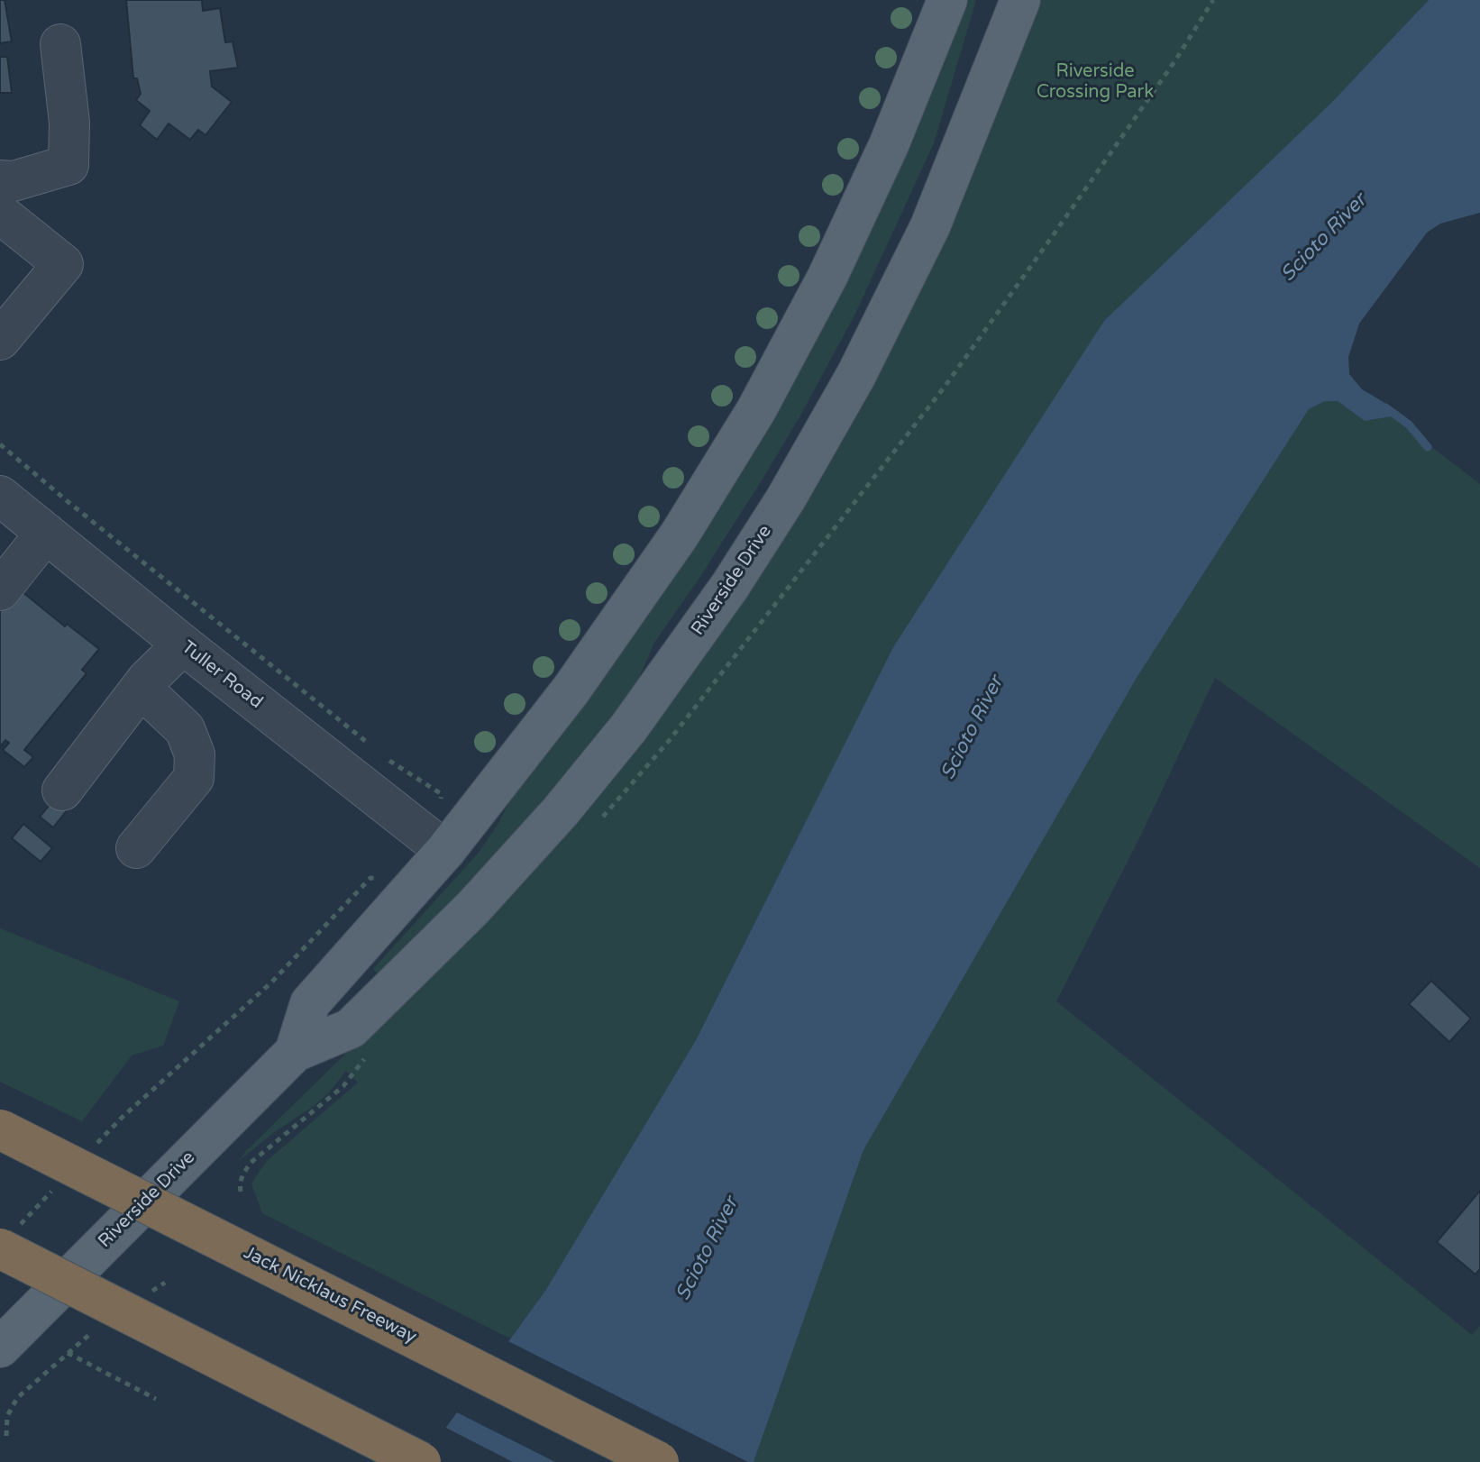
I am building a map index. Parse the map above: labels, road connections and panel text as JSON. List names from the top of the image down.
{
  "streets": {
    "highway": ["Jack Nicklaus Freeway"],
    "main road": ["Riverside Drive"],
    "street": ["Tuller Road"]
  },
  "crossings": [
    ["Riverside Drive", "Tuller Road"]
  ],
  "water": ["Scioto River"],
  "parks": ["Riverside Crossing Park"]
}
